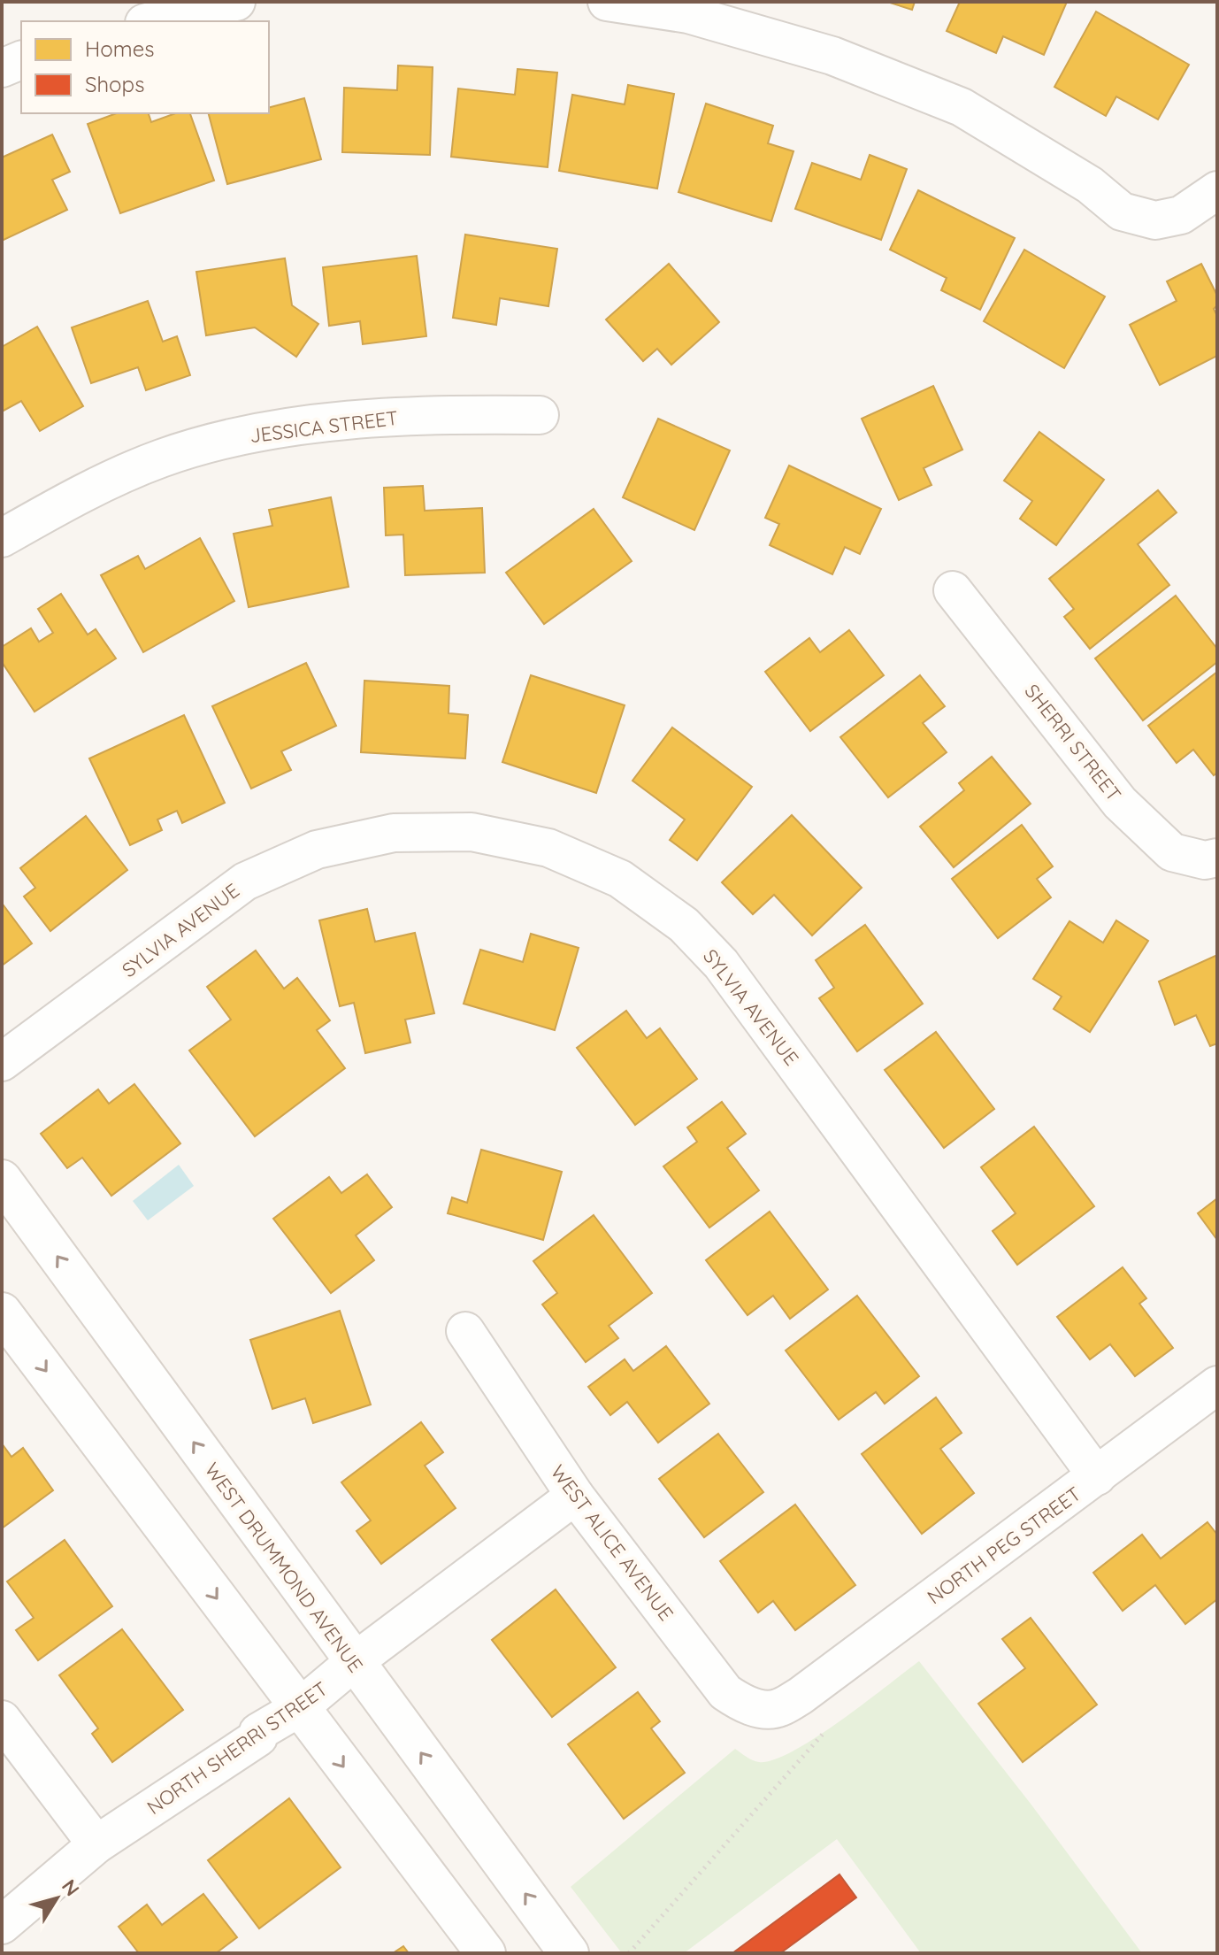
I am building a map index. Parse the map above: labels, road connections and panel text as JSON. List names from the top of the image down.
{
  "streets": {
    "main road": ["WEST DRUMMOND AVENUE"],
    "street": [
      "JESSICA STREET",
      "SHERRI STREET",
      "SYLVIA AVENUE",
      "WEST ALICE AVENUE",
      "NORTH PEG STREET",
      "NORTH SHERRI STREET"
    ]
  },
  "crossings": [
    ["SYLVIA AVENUE", "NORTH PEG STREET"],
    ["WEST ALICE AVENUE", "NORTH PEG STREET"],
    ["WEST ALICE AVENUE", "NORTH SHERRI STREET"],
    ["WEST DRUMMOND AVENUE", "NORTH SHERRI STREET"]
  ],
  "legend": ["Homes", "Shops"],
  "north": "top right"
}
